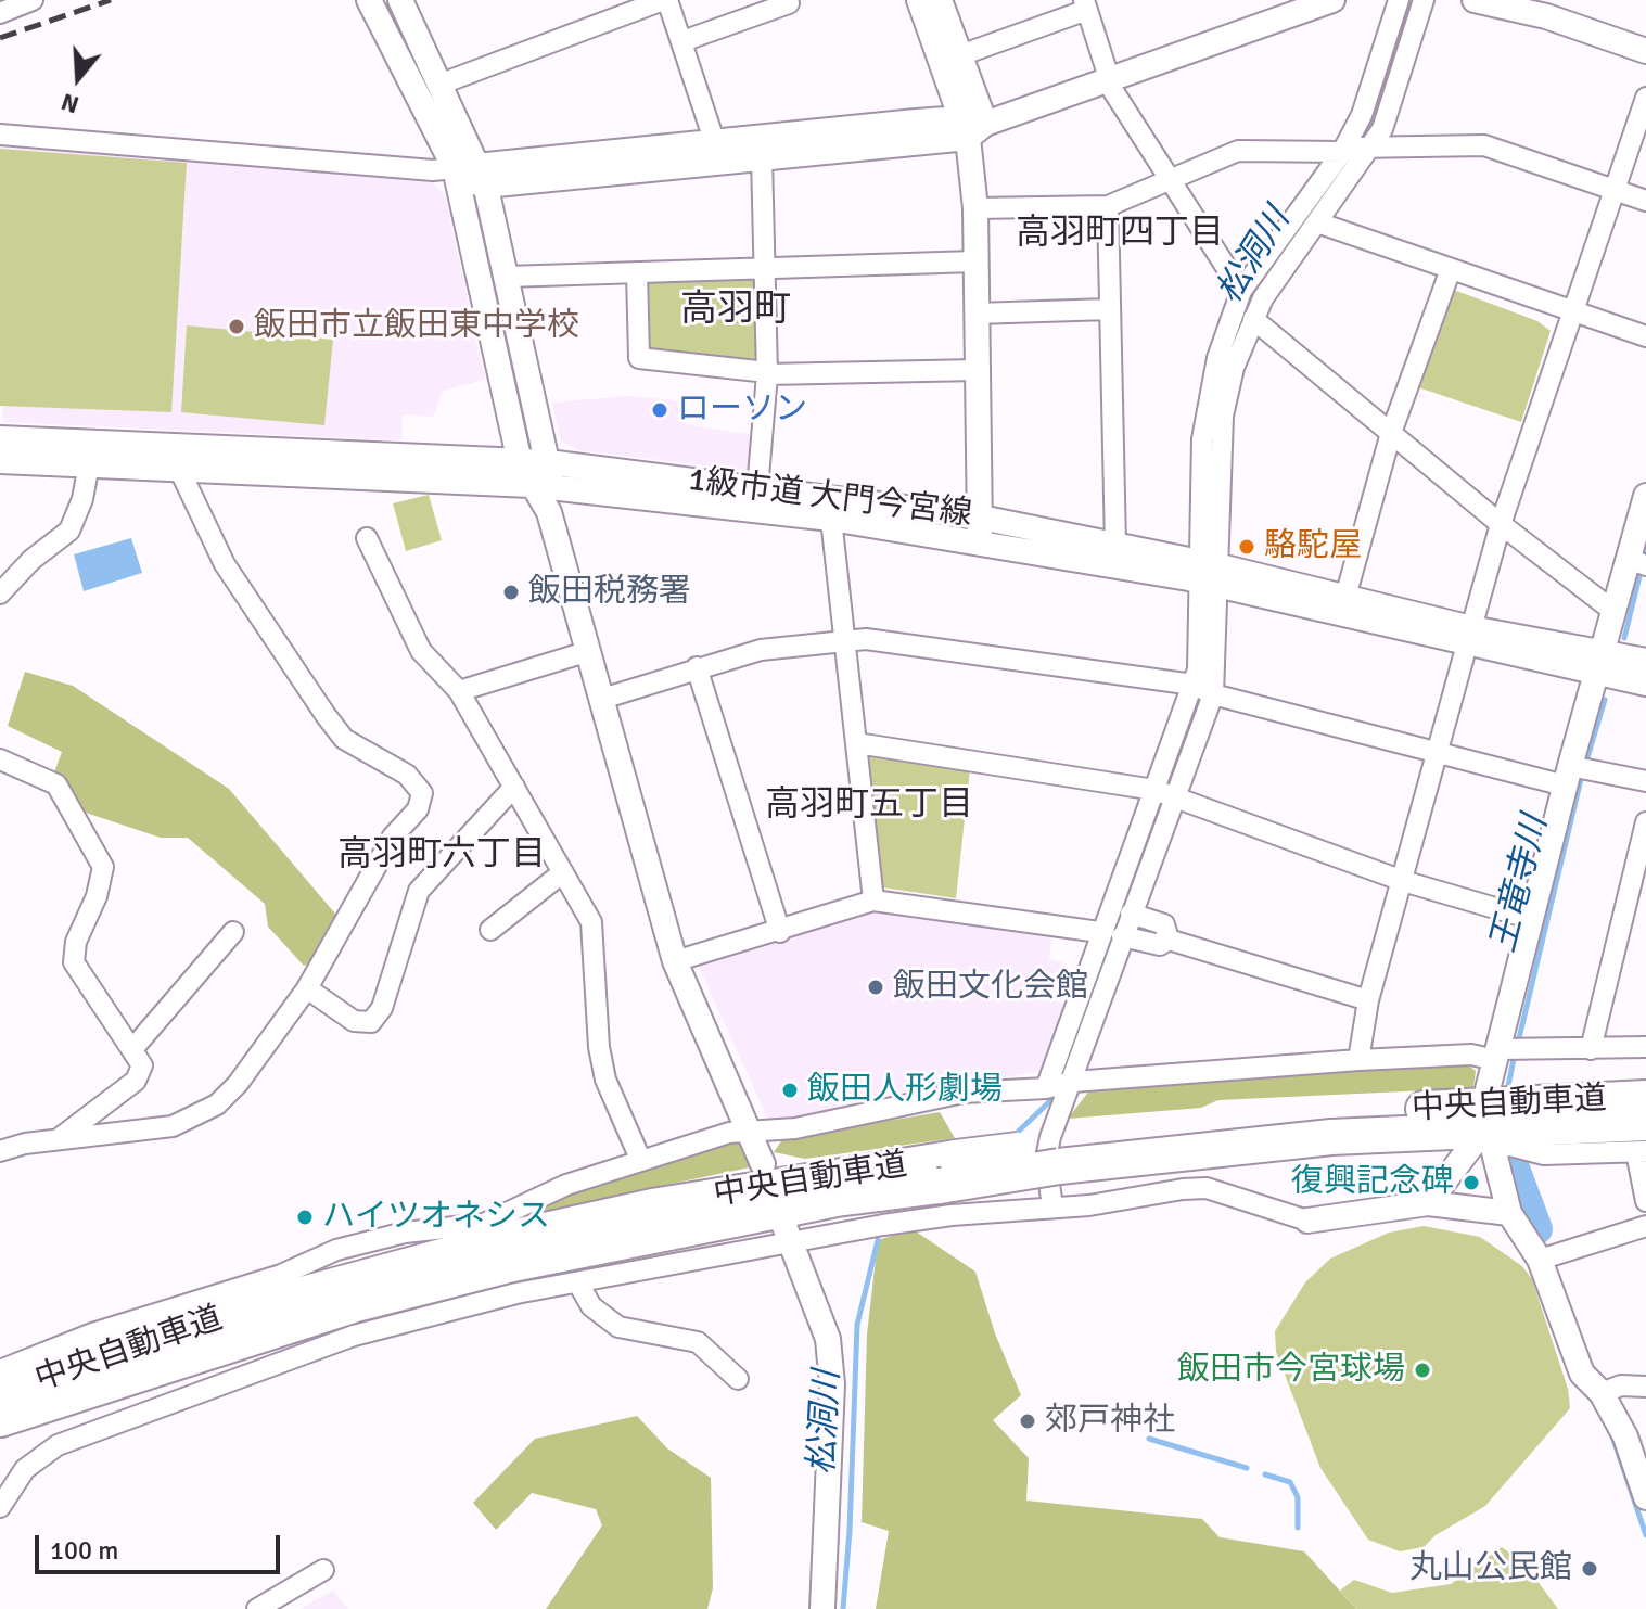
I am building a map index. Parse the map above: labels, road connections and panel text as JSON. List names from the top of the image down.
{
  "streets": {
    "highway": ["中央自動車道"],
    "street": ["1級市道 大門今宮線"]
  },
  "districts": [
    "高羽町四丁目",
    "高羽町",
    "高羽町五丁目",
    "高羽町六丁目"
  ],
  "water": ["松洞川", "王竜寺川"],
  "places": [
    "飯田市立飯田東中学校",
    "ローソン",
    "駱駝屋",
    "飯田税務署",
    "飯田文化会館",
    "飯田人形劇場",
    "復興記念碑",
    "ハイツオネシス",
    "飯田市今宮球場",
    "郊戸神社",
    "丸山公民館"
  ],
  "scale_bar": "100 m",
  "north": "bottom"
}
